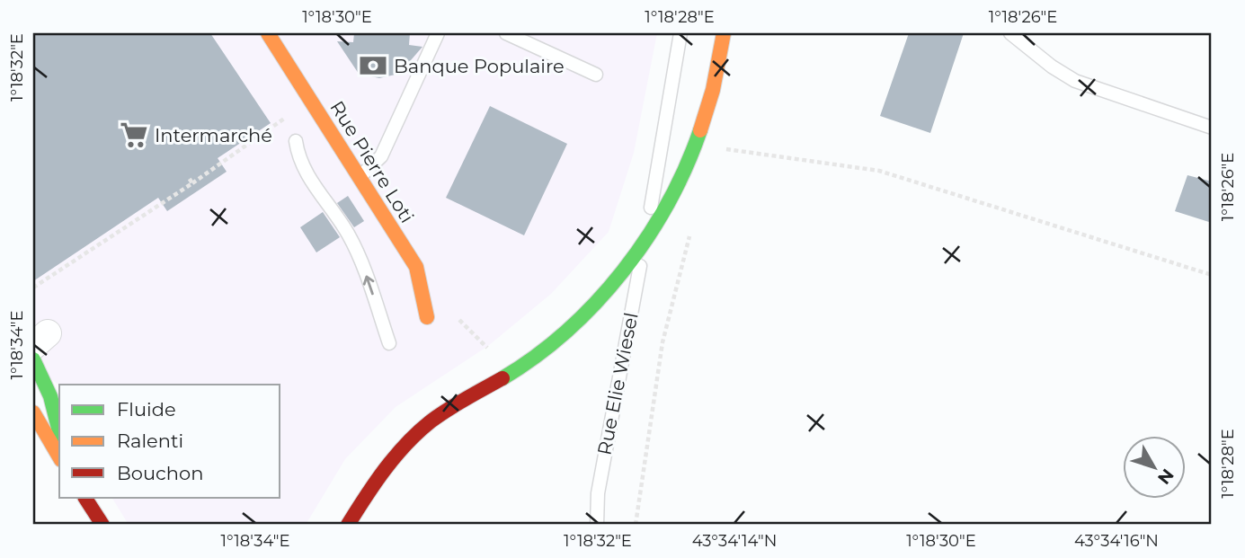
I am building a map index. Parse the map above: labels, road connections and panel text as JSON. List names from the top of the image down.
{
  "streets": {
    "street": ["Rue Pierre Loti"],
    "lane": ["Rue Elie Wiesel"]
  },
  "places": {
    "bank": ["Banque Populaire"],
    "supermarket": ["Intermarché"]
  },
  "legend": ["Fluide", "Ralenti", "Bouchon"],
  "north": "bottom right",
  "coordinates": [
    "1°18'30\"E",
    "1°18'28\"E",
    "1°18'26\"E",
    "1°18'32\"E",
    "1°18'34\"E",
    "43°34'14\"N",
    "43°34'16\"N"
  ]
}
